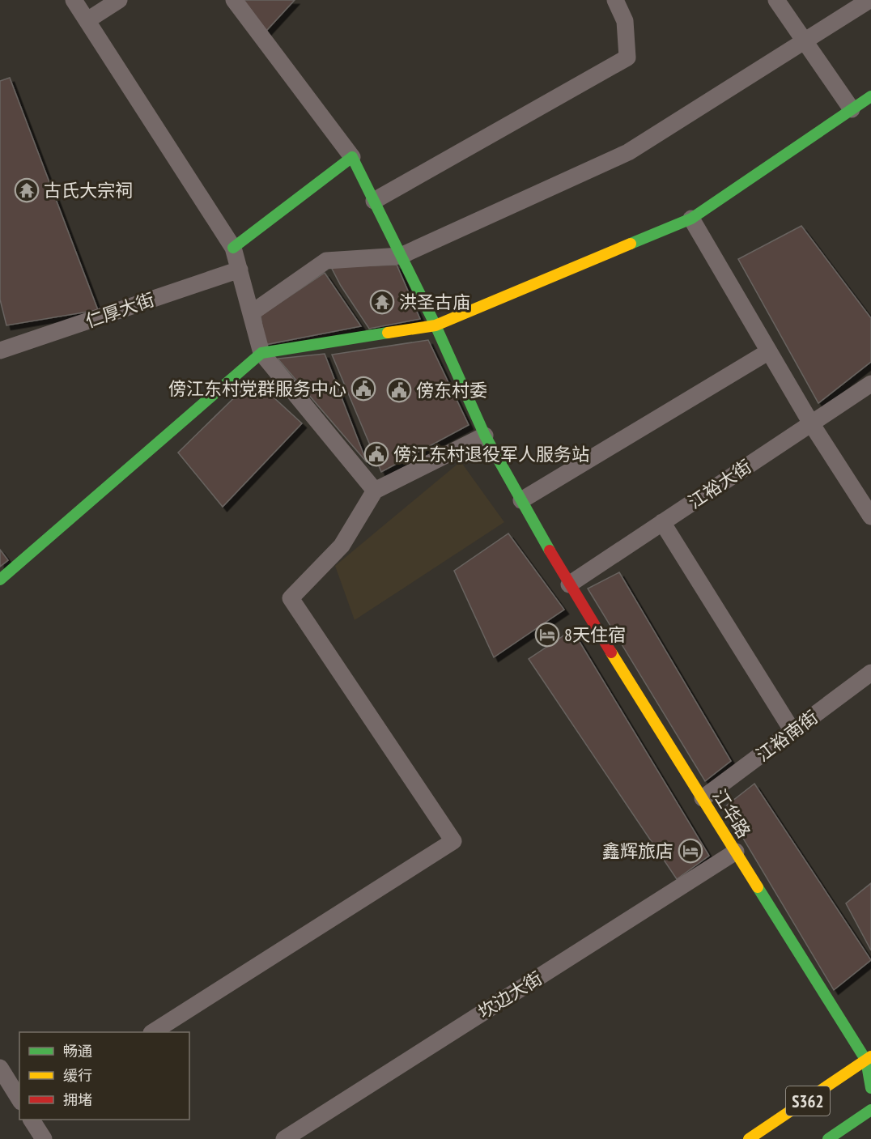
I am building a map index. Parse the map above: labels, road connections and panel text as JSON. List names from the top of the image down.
{
  "streets": {
    "street": [
      "仁厚大街",
      "江裕大街",
      "江裕南街",
      "江华路",
      "坎边大街",
      "S362"
    ]
  },
  "crossings": [
    ["江裕大街", "江华路"],
    ["江裕南街", "江华路"],
    ["江华路", "坎边大街"],
    ["江华路", "S362"]
  ],
  "places": {
    "temple": ["古氏大宗祠", "洪圣古庙"],
    "public building": ["傍江东村党群服务中心", "傍东村委", "傍江东村退役军人服务站"],
    "hotel": ["8天住宿", "鑫辉旅店"]
  },
  "legend": ["畅通", "缓行", "拥堵"]
}
